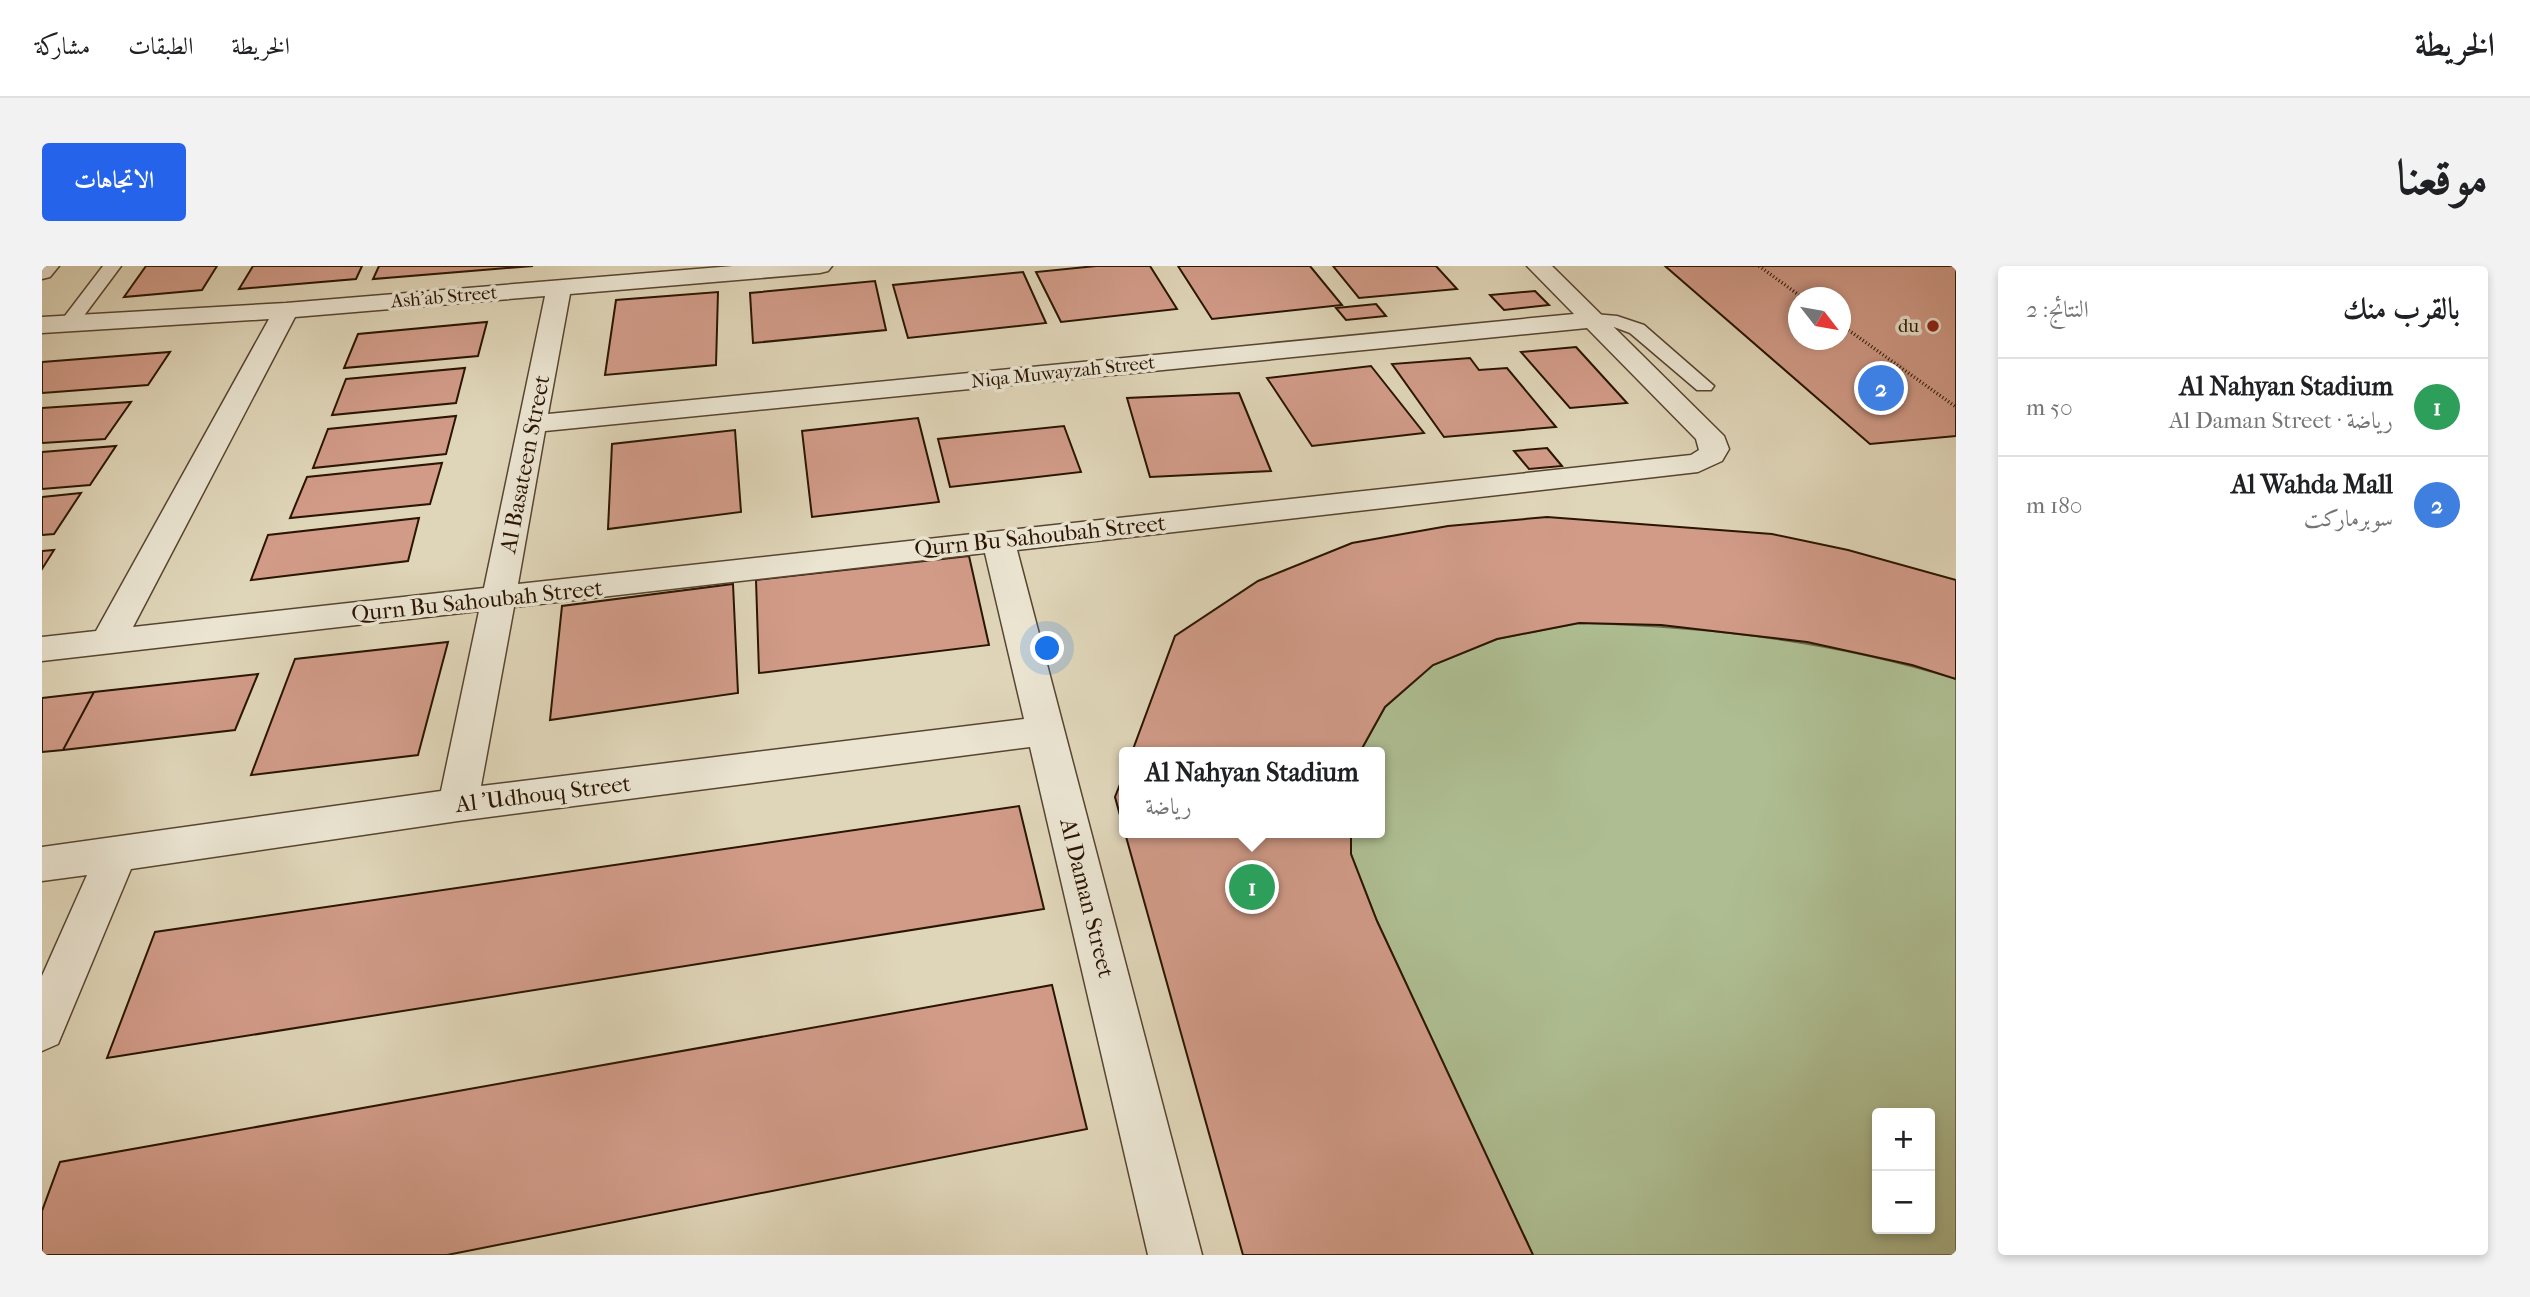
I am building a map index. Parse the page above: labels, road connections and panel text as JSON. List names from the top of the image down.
{
  "streets": {
    "street": [
      "Ash'ab Street",
      "Niqa Muwayzah Street",
      "Al Basateen Street",
      "Qurn Bu Sahoubah Street",
      "Al 'Udhouq Street",
      "Al Daman Street"
    ]
  },
  "crossings": [
    ["Ash'ab Street", "Al Basateen Street"],
    ["Niqa Muwayzah Street", "Al Basateen Street"],
    ["Niqa Muwayzah Street", "Qurn Bu Sahoubah Street"],
    ["Al Basateen Street", "Qurn Bu Sahoubah Street"],
    ["Al Basateen Street", "Al 'Udhouq Street"],
    ["Qurn Bu Sahoubah Street", "Al Daman Street"],
    ["Al 'Udhouq Street", "Al Daman Street"]
  ],
  "places": ["du"],
  "north": "bottom right",
  "page": {
    "header": "الخريطة",
    "nav": ["الخريطة", "الطبقات", "مشاركة"],
    "title": "موقعنا",
    "buttons": "الاتجاهات",
    "heading": ["بالقرب منك", "النتائج: 2"],
    "list": [
      {
        "mark": "1",
        "name": "Al Nahyan Stadium",
        "note": "رياضة · Al Daman Street",
        "value": "50 m"
      },
      {
        "mark": "2",
        "name": "Al Wahda Mall",
        "note": "سوبرماركت",
        "value": "180 m"
      }
    ],
    "pins": ["2", "1"],
    "popup": ["Al Nahyan Stadium", "رياضة"],
    "map_buttons": ["+", "−"]
  }
}
